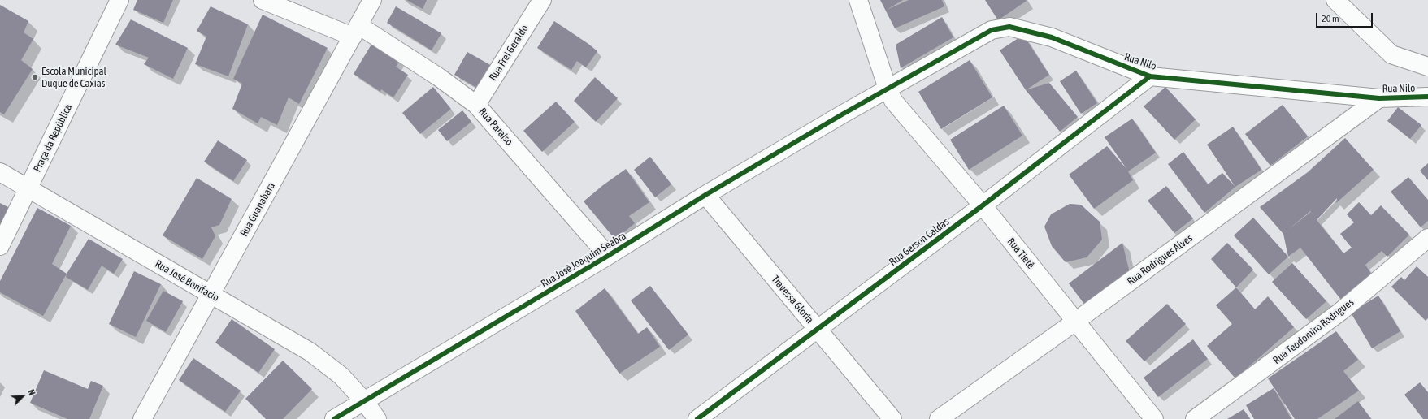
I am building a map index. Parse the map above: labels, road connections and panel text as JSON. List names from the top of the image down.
{
  "streets": {
    "street": [
      "Rua Frei Geraldo",
      "Rua Nilo",
      "Rua Paraíso",
      "Praça da República",
      "Rua Guanabara",
      "Rua Gerson Caldas",
      "Rua Tietê",
      "Rua José Joaquim Seabra",
      "Rua Rodrigues Alves",
      "Rua José Bonifacio",
      "Travessa Gloria",
      "Rua Teodomiro Rodrigues"
    ]
  },
  "crossings": [
    ["Rua Frei Geraldo", "Rua Paraíso"],
    ["Rua Nilo", "Rua Gerson Caldas"],
    ["Rua Nilo", "Rua Tietê"],
    ["Rua Nilo", "Rua José Joaquim Seabra"],
    ["Rua Nilo", "Rua Rodrigues Alves"],
    ["Rua Paraíso", "Rua Guanabara"],
    ["Rua Paraíso", "Rua José Joaquim Seabra"],
    ["Praça da República", "Rua José Bonifacio"],
    ["Rua Guanabara", "Rua José Bonifacio"],
    ["Rua Gerson Caldas", "Rua Tietê"],
    ["Rua Gerson Caldas", "Travessa Gloria"],
    ["Rua Tietê", "Rua Rodrigues Alves"],
    ["Rua José Joaquim Seabra", "Rua José Bonifacio"],
    ["Rua José Joaquim Seabra", "Travessa Gloria"]
  ],
  "places": ["Escola Municipal Duque de Caxias"],
  "scale_bar": "20 m",
  "north": "top right"
}
